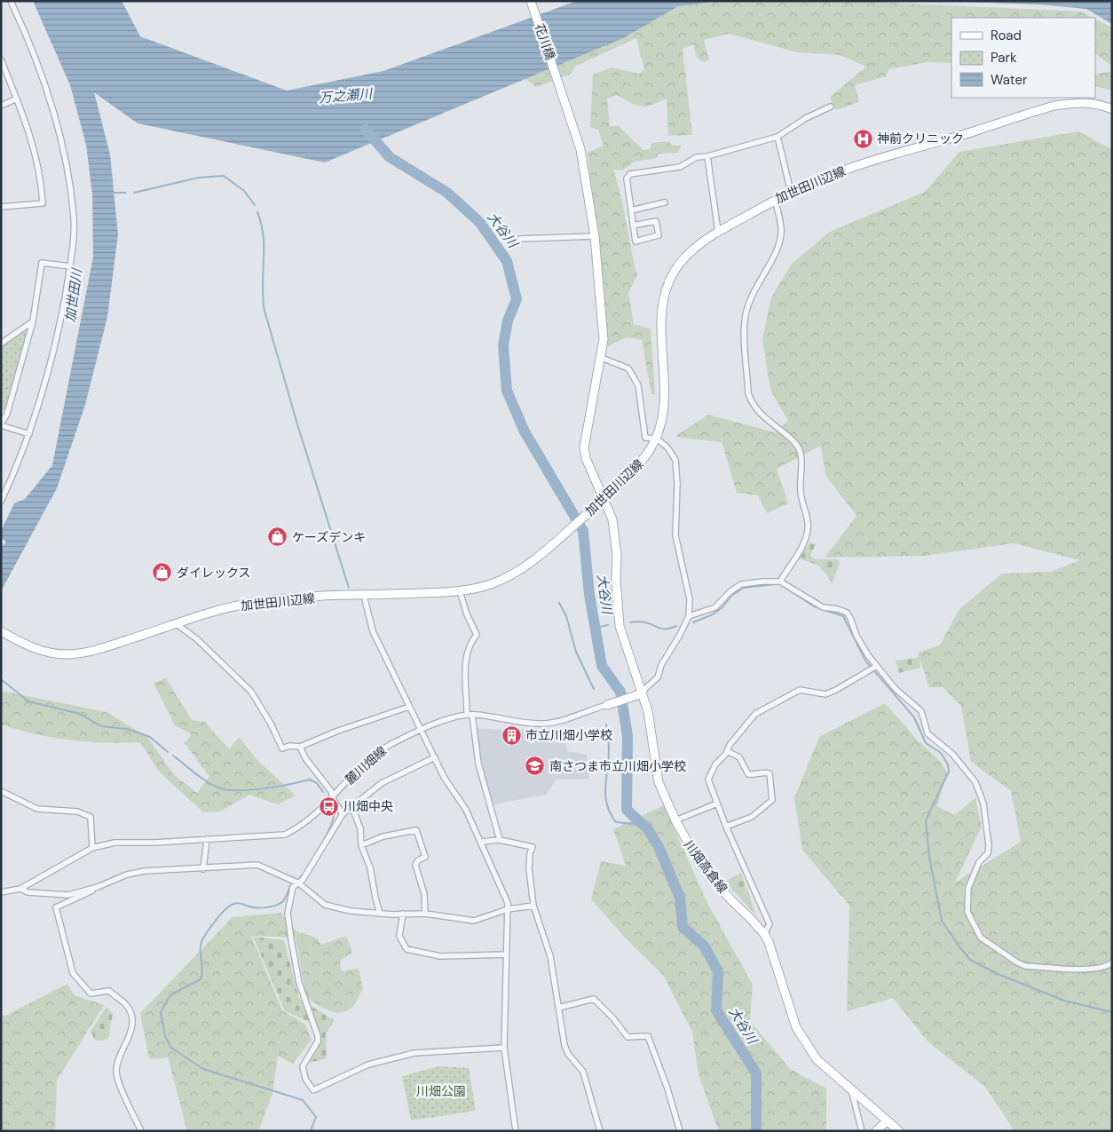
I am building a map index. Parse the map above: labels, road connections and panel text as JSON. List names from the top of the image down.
{
  "streets": {
    "main road": [
      "花川橋",
      "加世田川辺線",
      "麓川畑線",
      "川畑高倉線"
    ]
  },
  "crossings": [
    ["花川橋", "川畑高倉線"],
    ["加世田川辺線", "川畑高倉線"],
    ["麓川畑線", "川畑高倉線"]
  ],
  "water": ["万之瀬川", "大谷川", "加世田川"],
  "parks": ["川畑公園"],
  "places": {
    "hospital": ["神前クリニック"],
    "shop": ["ケーズデンキ", "ダイレックス"],
    "building": ["市立川畑小学校"],
    "school or university": ["南さつま市立川畑小学校"],
    "bus stop": ["川畑中央"]
  },
  "legend": ["Road", "Park", "Water"]
}
